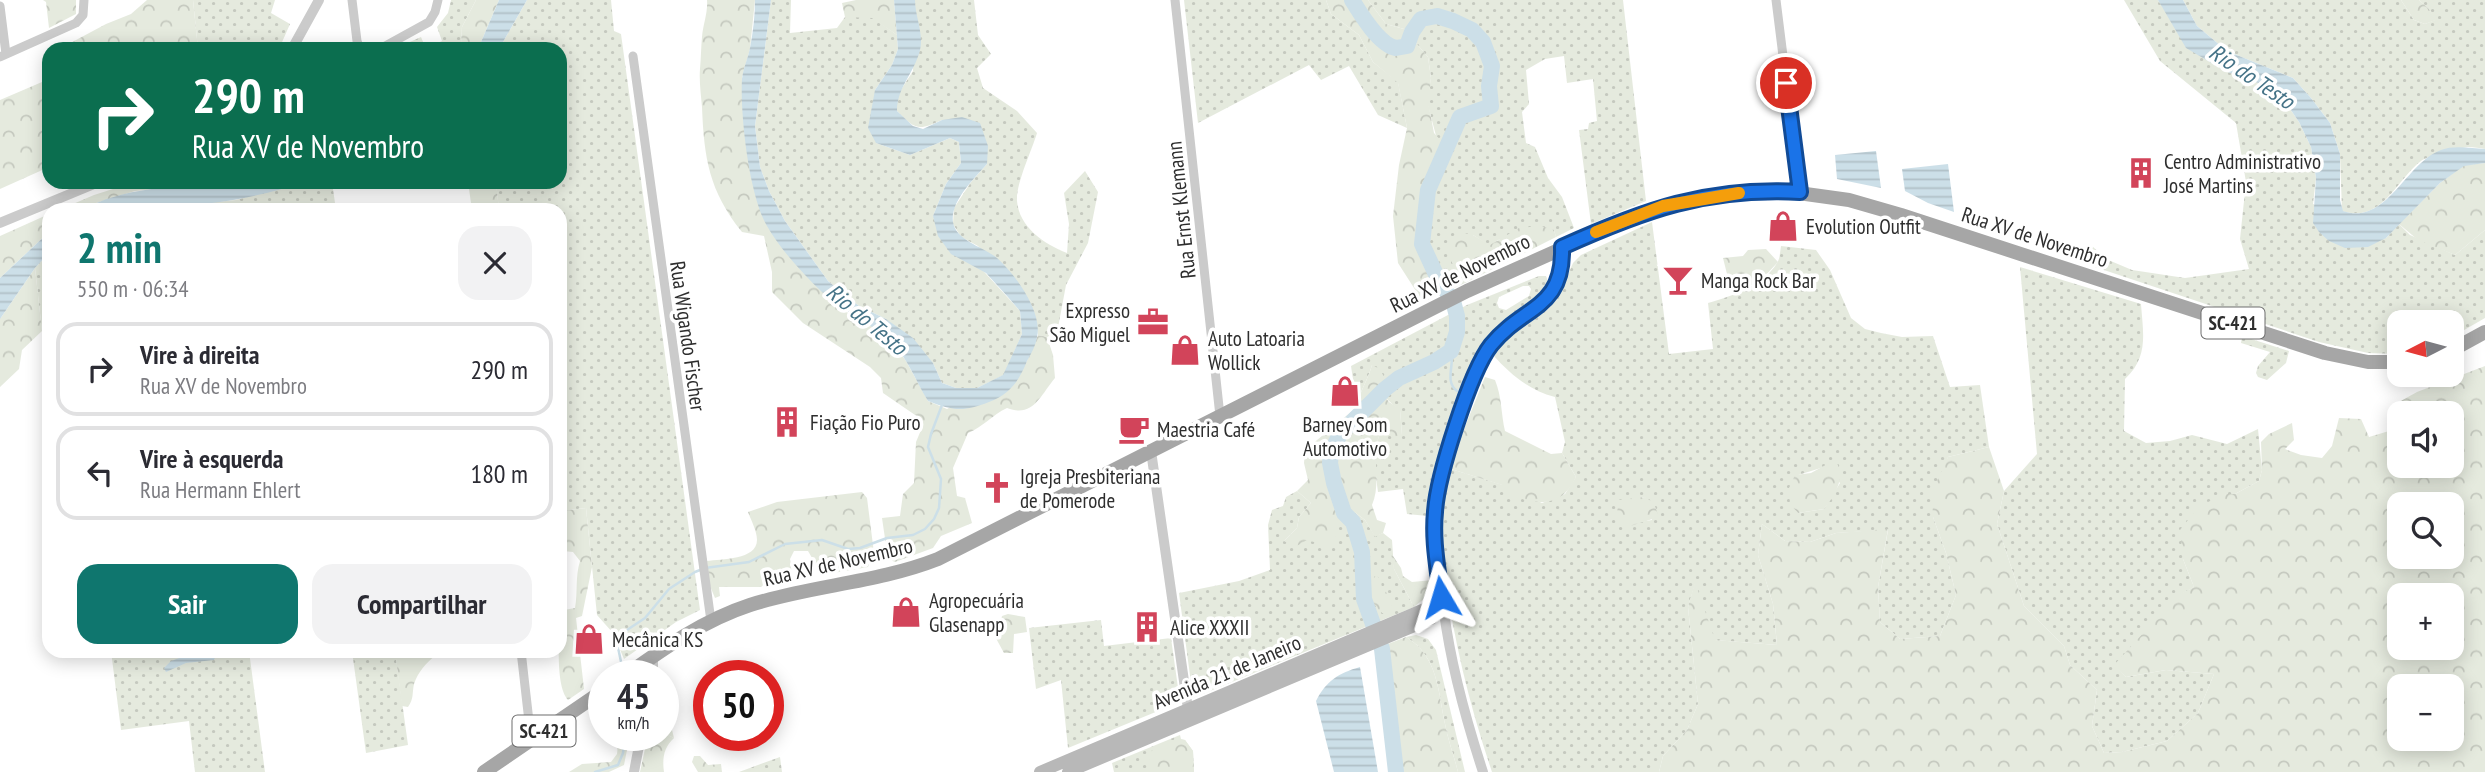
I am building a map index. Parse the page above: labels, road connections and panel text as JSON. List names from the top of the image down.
{
  "streets": {
    "main road": ["Rua XV de Novembro", "SC-421", "Avenida 21 de Janeiro"],
    "street": ["Rua Ernst Klemann", "Rua Wigando Fischer"]
  },
  "crossings": [
    ["Rua Ernst Klemann", "Rua XV de Novembro"],
    ["Rua XV de Novembro", "Rua Wigando Fischer"]
  ],
  "water": ["Rio do Testo"],
  "places": {
    "building": ["Centro Administrativo José Martins", "Fiação Fio Puro", "Alice XXXII"],
    "shop": [
      "Evolution Outfit",
      "Auto Latoaria Wollick",
      "Barney Som Automotivo",
      "Agropecuária Glasenapp",
      "Mecânica KS"
    ],
    "bar": ["Manga Rock Bar"],
    "office": ["Expresso São Miguel"],
    "cafe": ["Maestria Café"],
    "church": ["Igreja Presbiteriana de Pomerode"]
  },
  "north": "left",
  "page": {
    "turn": ["290 m", "Rua XV de Novembro"],
    "heading": ["2 min", "550 m · 06:34"],
    "map_buttons": ["+", "−"],
    "list": [
      {
        "name": "Vire à direita",
        "note": "Rua XV de Novembro",
        "value": "290 m"
      },
      {
        "name": "Vire à esquerda",
        "note": "Rua Hermann Ehlert",
        "value": "180 m"
      }
    ],
    "buttons": ["Sair", "Compartilhar"],
    "speed": "45 km/h",
    "limit": "50"
  }
}
